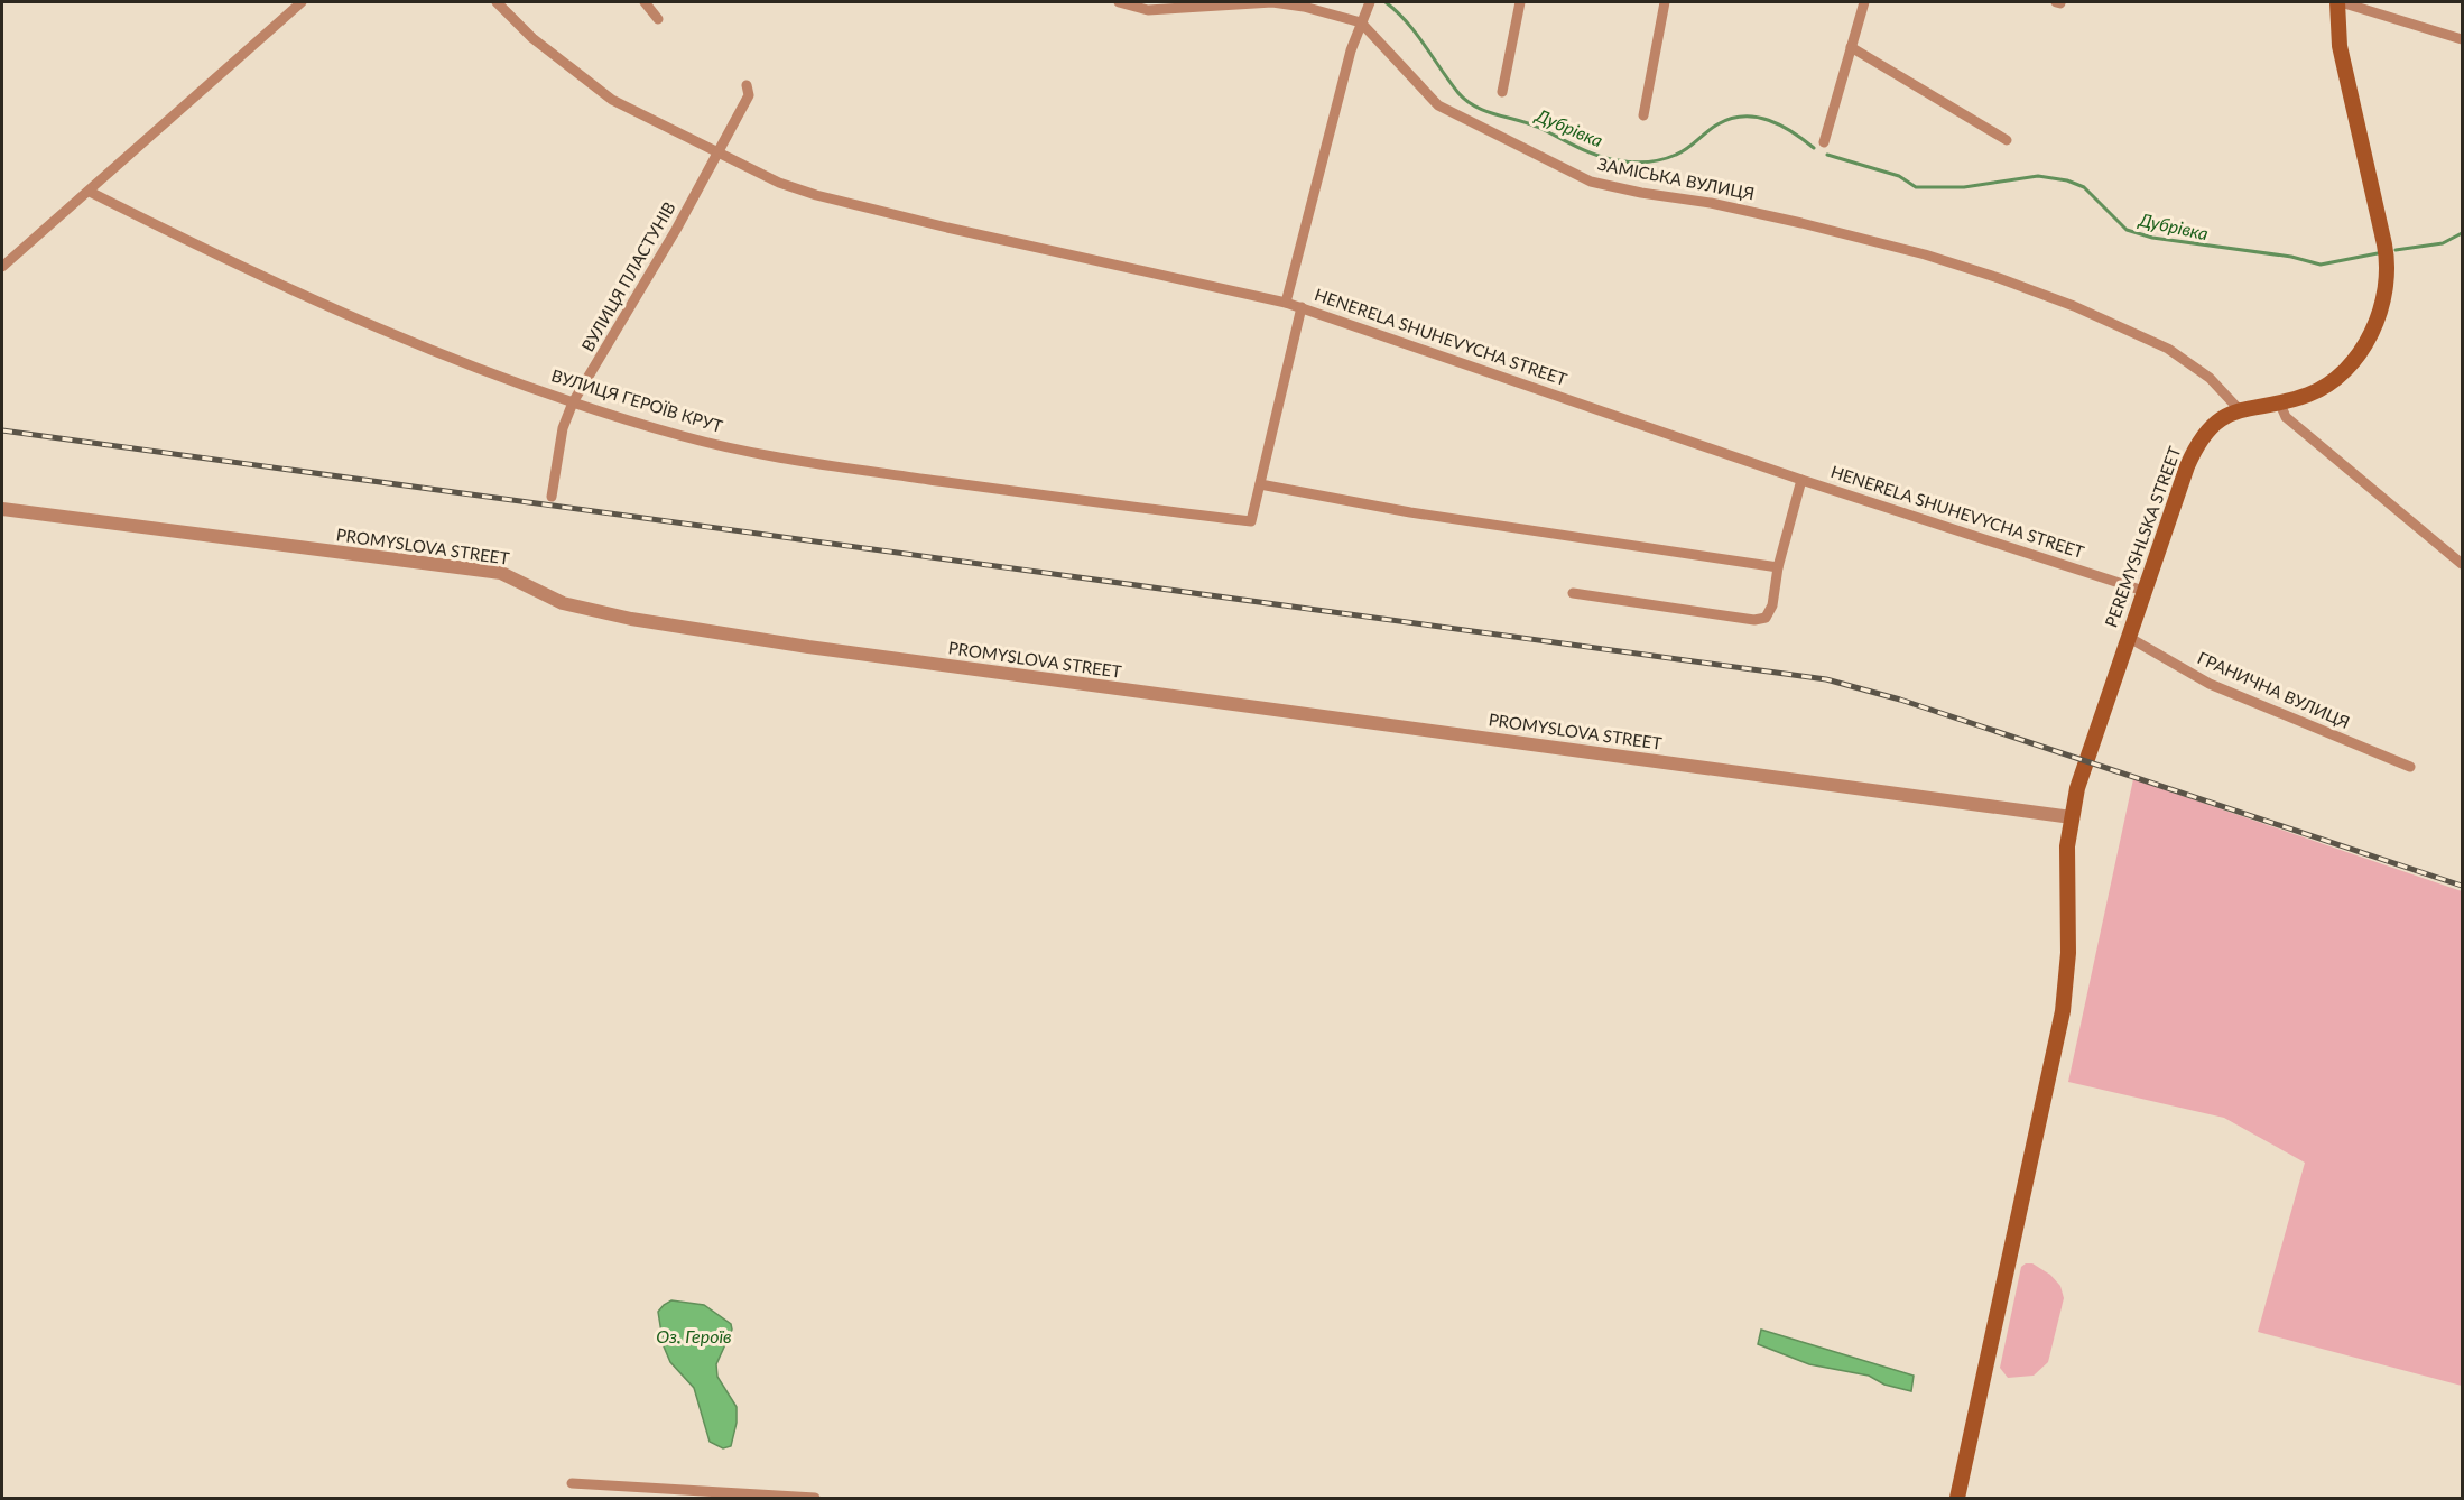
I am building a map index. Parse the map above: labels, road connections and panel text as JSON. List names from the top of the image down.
{
  "streets": {
    "main road": ["PEREMYSHLSKA STREET"],
    "street": [
      "ЗАМІСЬКА ВУЛИЦЯ",
      "ВУЛИЦЯ ПЛАСТУНІВ",
      "HENERELA SHUHEVYCHA STREET",
      "ВУЛИЦЯ ГЕРОЇВ КРУТ",
      "PROMYSLOVA STREET",
      "ГРАНИЧНА ВУЛИЦЯ"
    ]
  },
  "crossings": [
    ["ЗАМІСЬКА ВУЛИЦЯ", "PEREMYSHLSKA STREET"],
    ["ВУЛИЦЯ ПЛАСТУНІВ", "HENERELA SHUHEVYCHA STREET"],
    ["ВУЛИЦЯ ПЛАСТУНІВ", "ВУЛИЦЯ ГЕРОЇВ КРУТ"],
    ["HENERELA SHUHEVYCHA STREET", "PEREMYSHLSKA STREET"],
    ["PEREMYSHLSKA STREET", "PROMYSLOVA STREET"],
    ["PEREMYSHLSKA STREET", "ГРАНИЧНА ВУЛИЦЯ"]
  ],
  "water": ["Дубрівка", "Оз. Героїв"]
}
